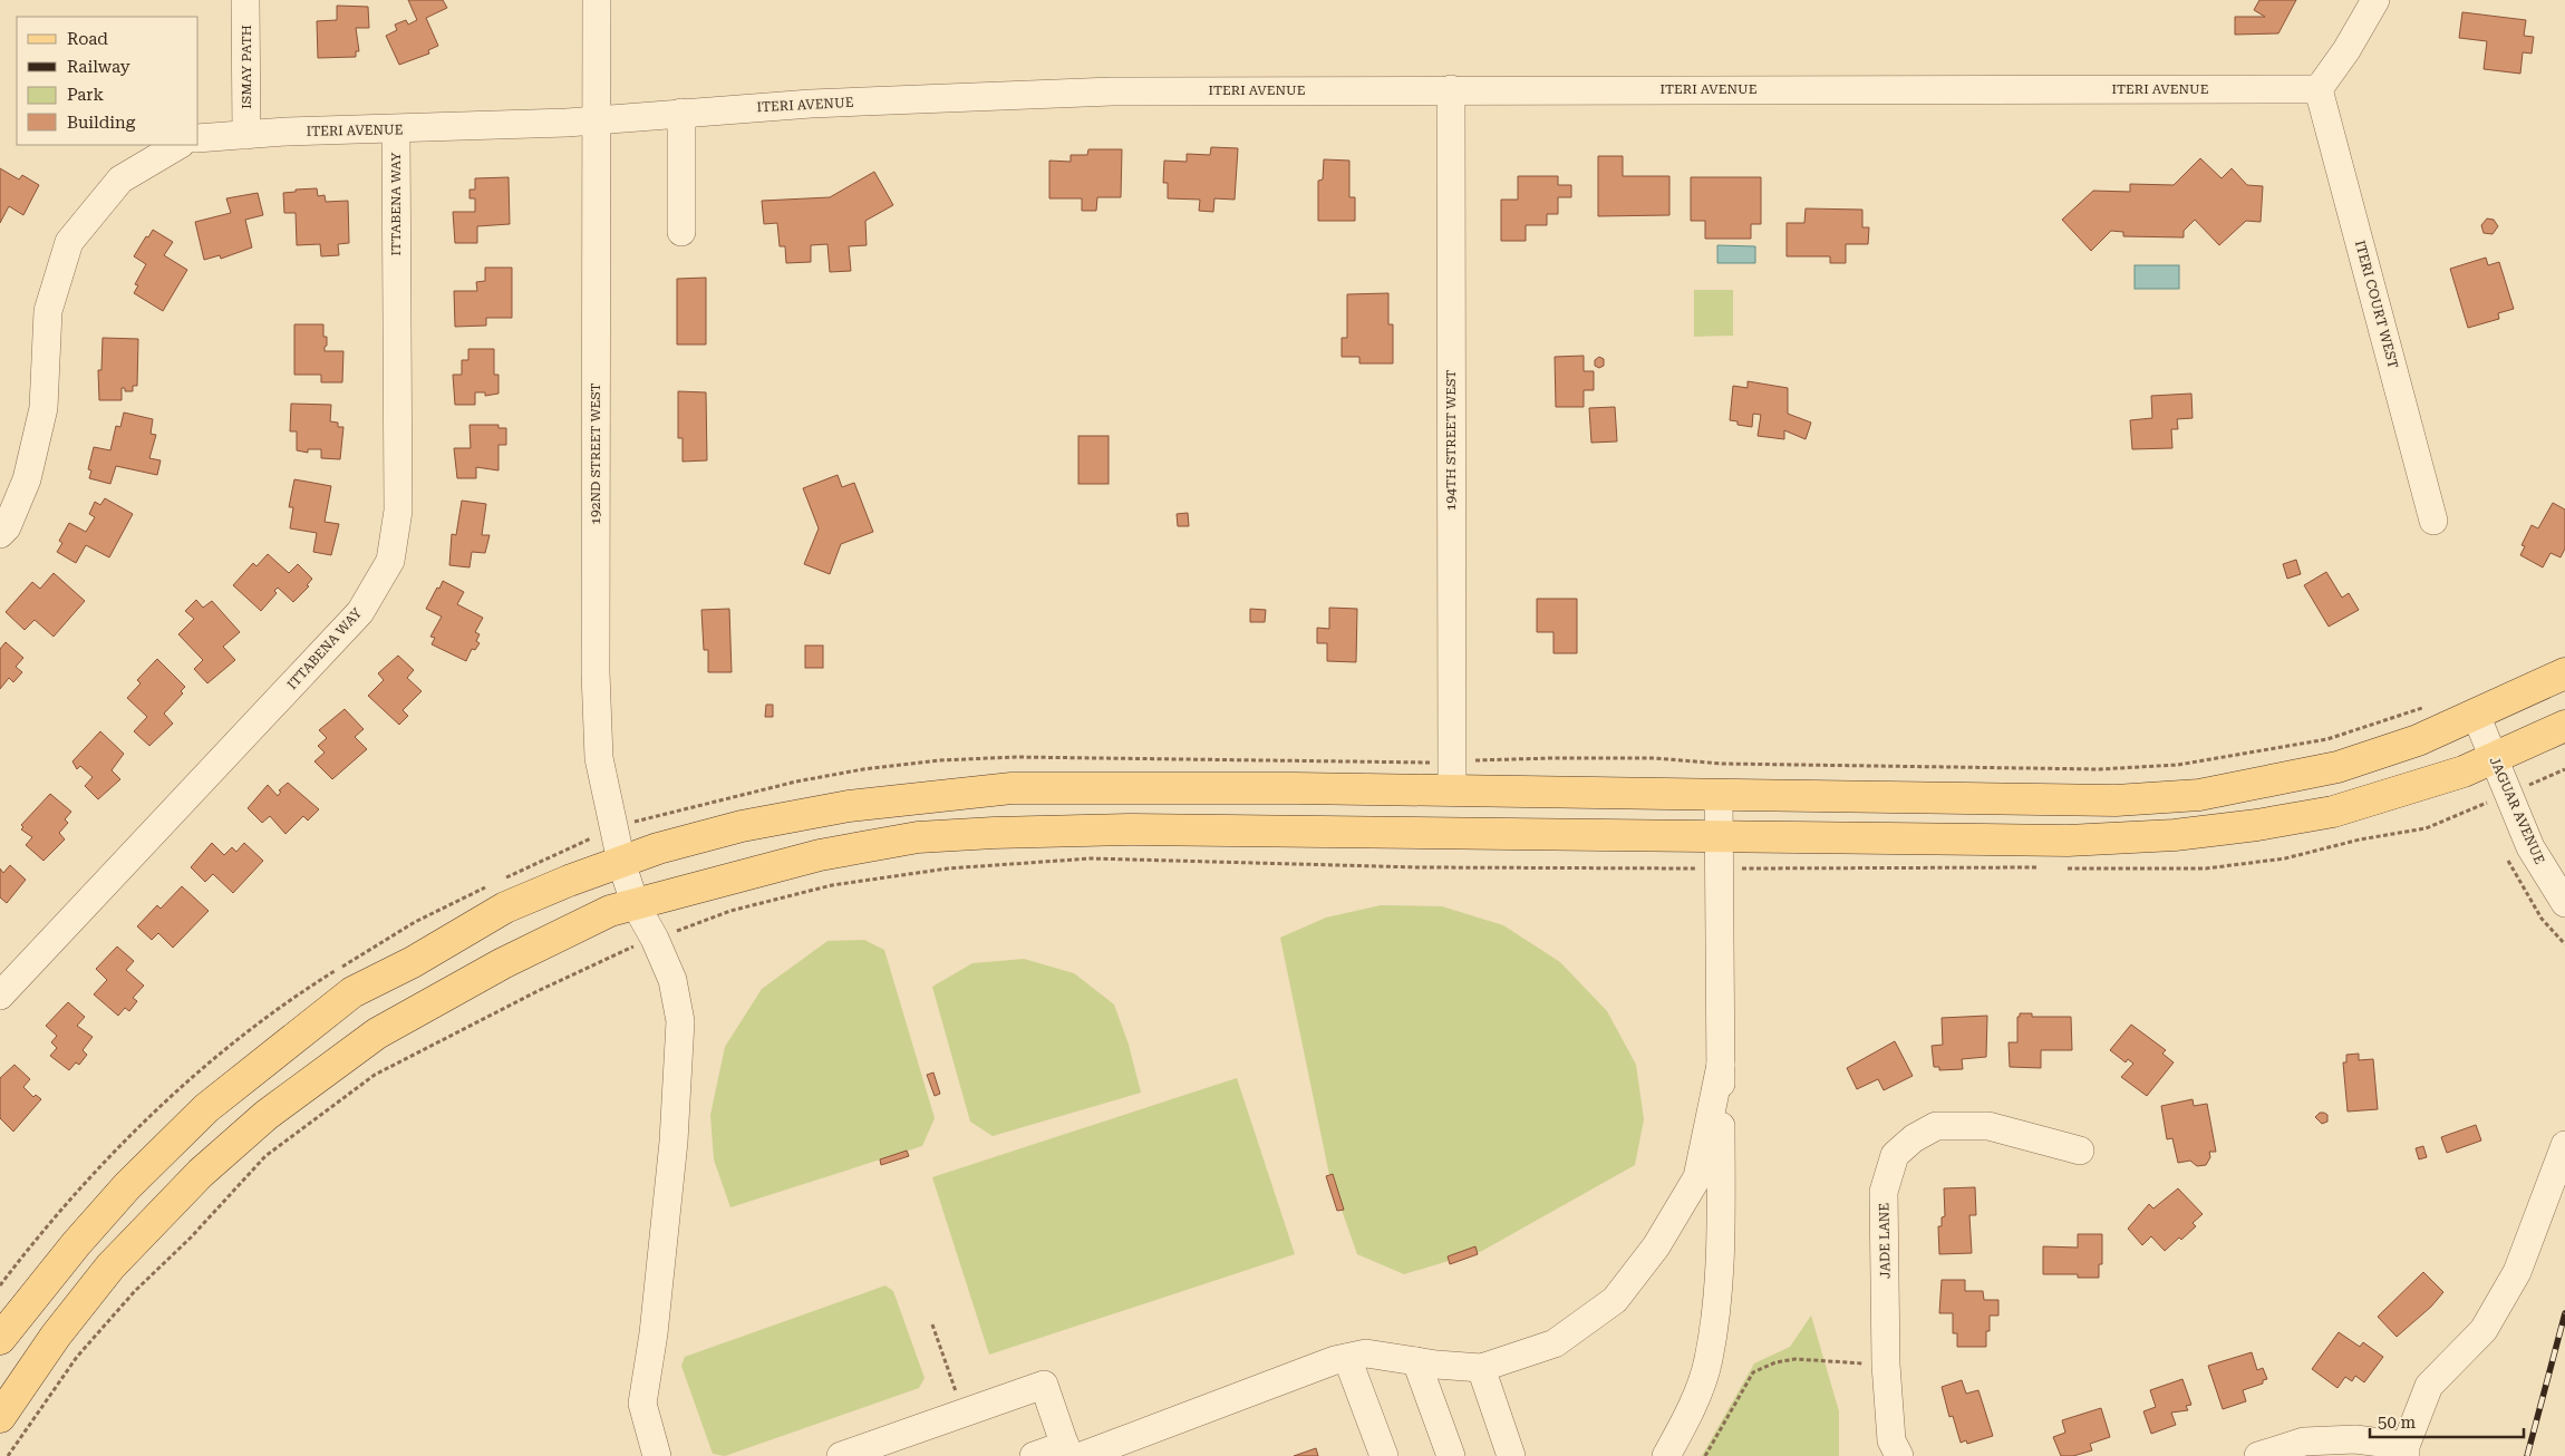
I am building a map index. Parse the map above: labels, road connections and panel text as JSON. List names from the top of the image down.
{
  "streets": {
    "street": [
      "ISMAY PATH",
      "ITERI AVENUE",
      "ITTABENA WAY",
      "ITERI COURT WEST",
      "194TH STREET WEST",
      "192ND STREET WEST",
      "JAGUAR AVENUE",
      "JADE LANE"
    ]
  },
  "crossings": [
    ["ISMAY PATH", "ITERI AVENUE"],
    ["ITERI AVENUE", "ITTABENA WAY"],
    ["ITERI AVENUE", "ITERI COURT WEST"],
    ["ITERI AVENUE", "194TH STREET WEST"],
    ["ITERI AVENUE", "192ND STREET WEST"]
  ],
  "legend": [
    "Road",
    "Railway",
    "Park",
    "Building"
  ],
  "scale_bar": "50 m"
}
